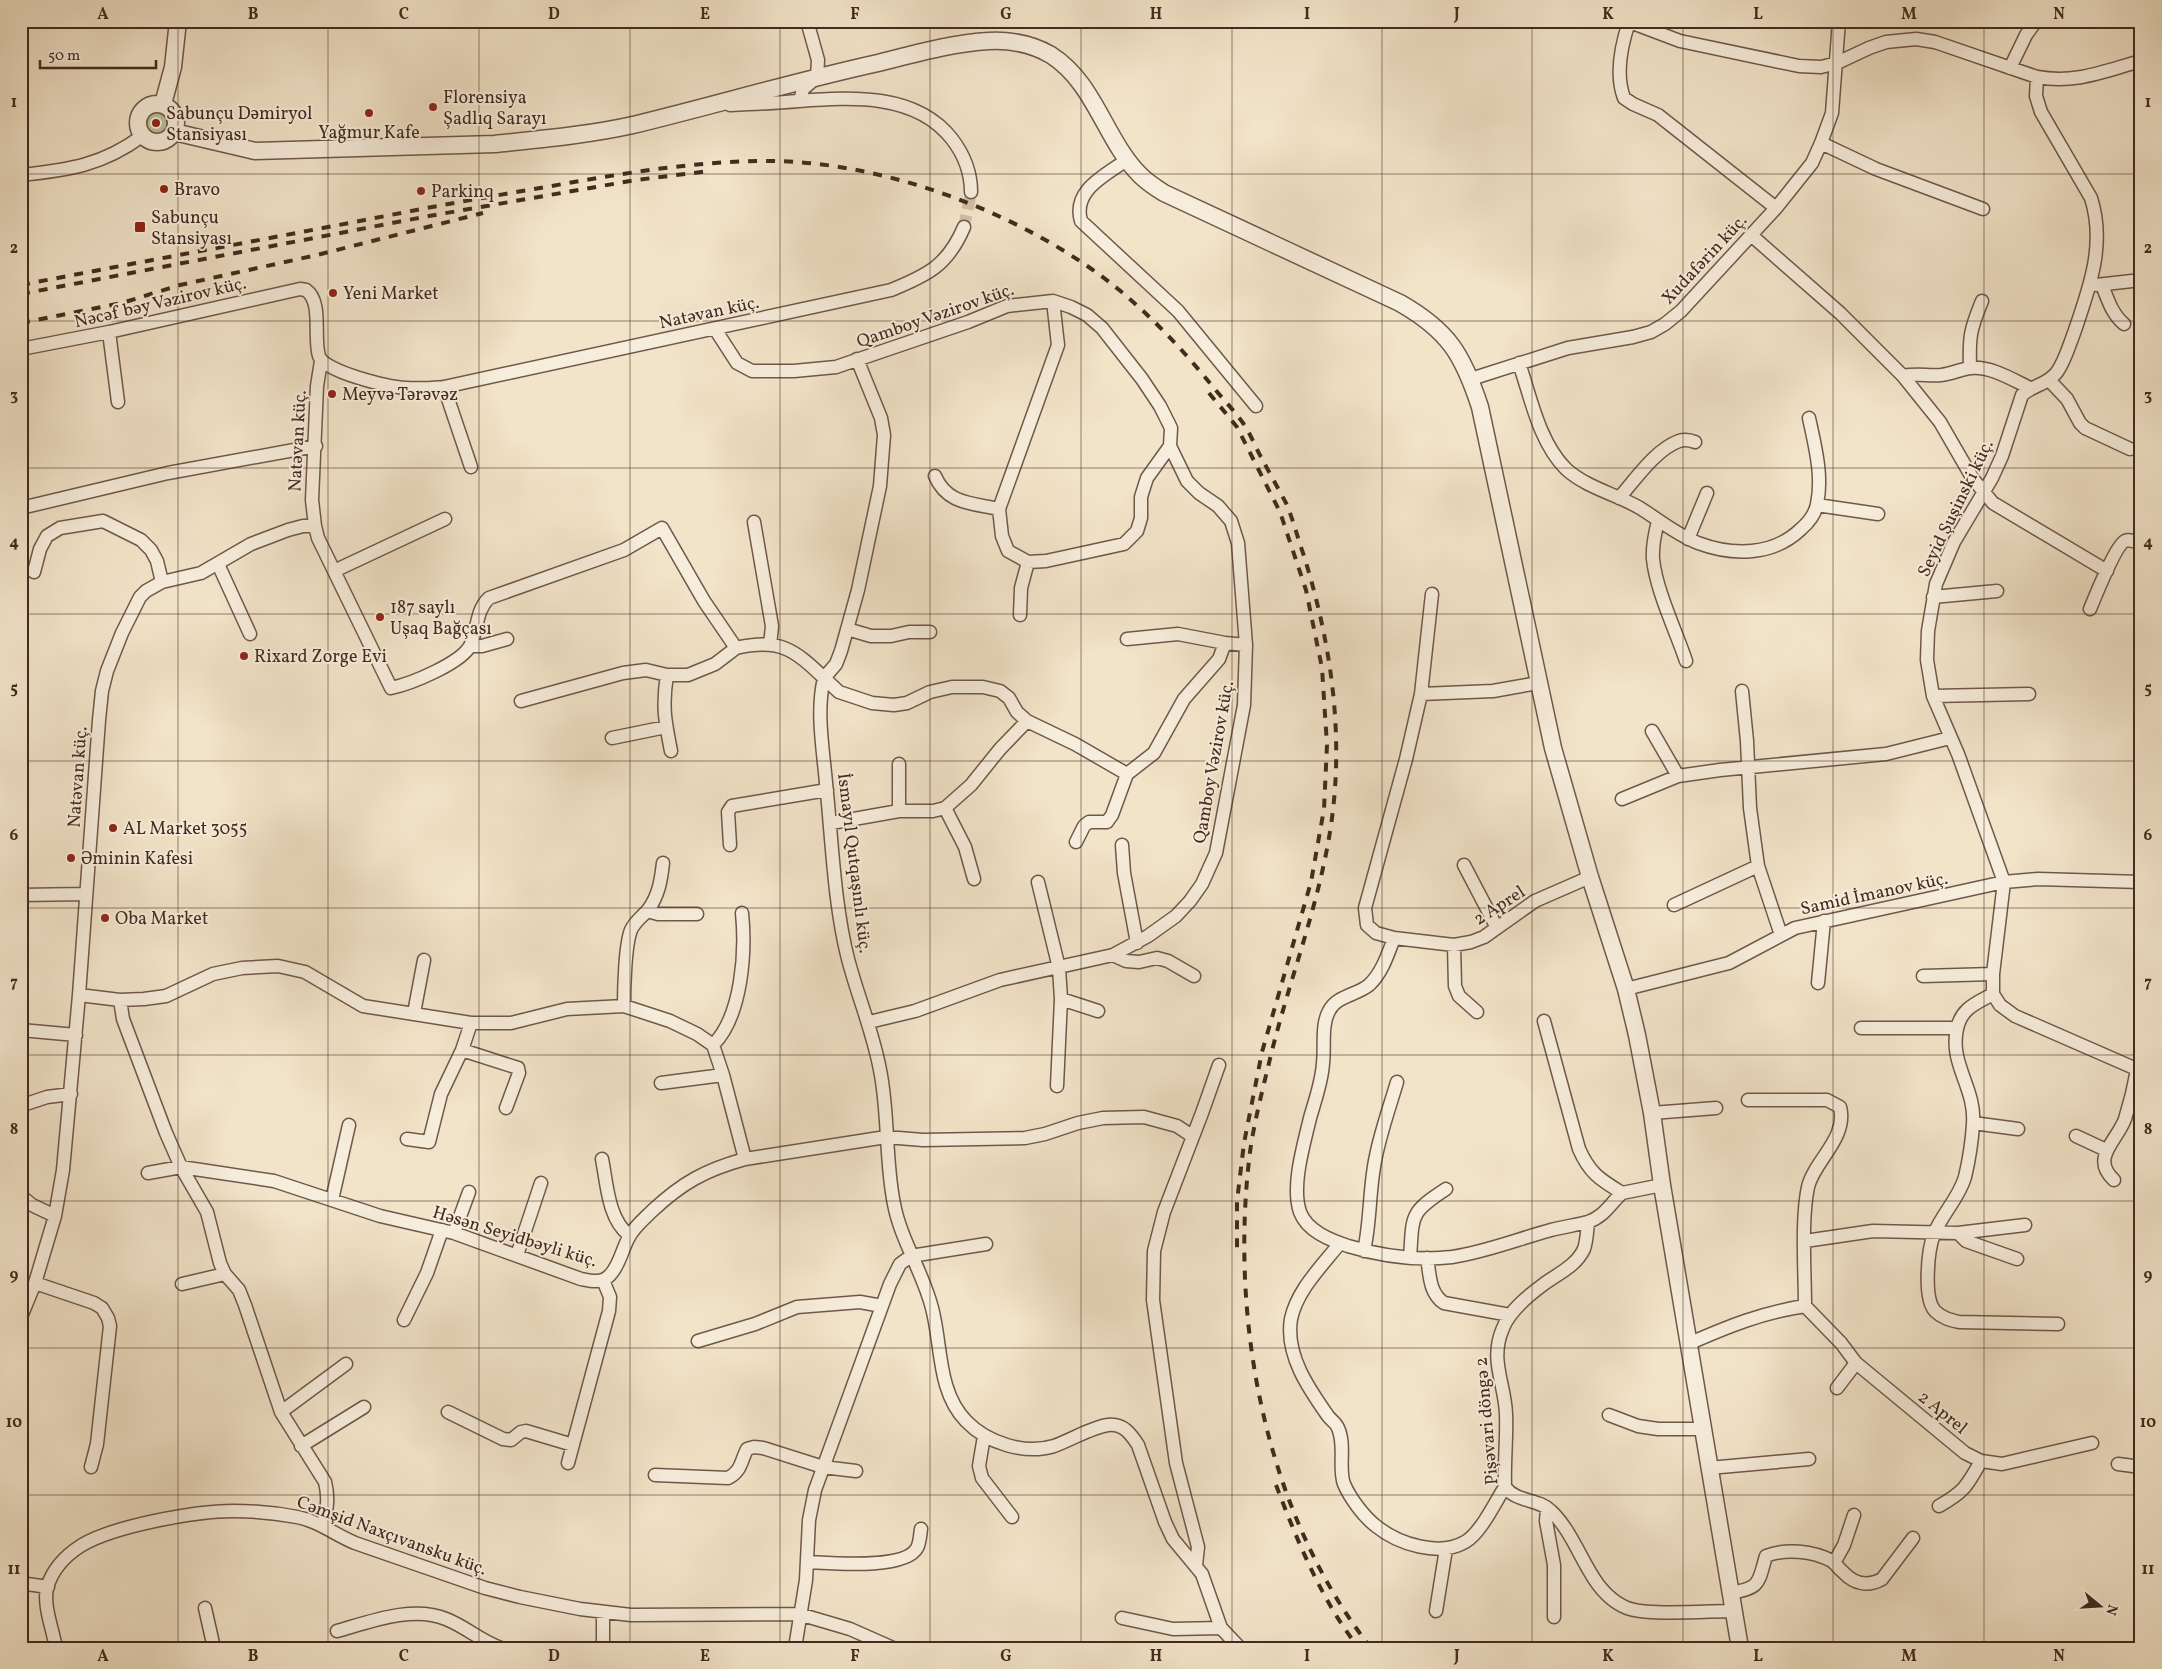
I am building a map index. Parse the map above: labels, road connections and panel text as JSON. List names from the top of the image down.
{
  "streets": {
    "street": [
      "Xudafərin küç.",
      "Nəcəf bəy Vəzirov küç.",
      "Natəvan küç.",
      "Qamboy Vəzirov küç.",
      "Seyid Şuşinski küç.",
      "İsmayıl Qutqaşınlı küç.",
      "Samid İmanov küç.",
      "2 Aprel",
      "Həsən Seyidbəyli küç.",
      "Pişəvari döngə 2",
      "Cəmşid Naxçıvansku küç."
    ]
  },
  "crossings": [
    ["Nəcəf bəy Vəzirov küç.", "Natəvan küç."],
    ["Natəvan küç.", "Qamboy Vəzirov küç."],
    ["Qamboy Vəzirov küç.", "İsmayıl Qutqaşınlı küç."],
    ["Seyid Şuşinski küç.", "Samid İmanov küç."],
    ["İsmayıl Qutqaşınlı küç.", "Həsən Seyidbəyli küç."]
  ],
  "places": {
    "other": [
      "Florensiya Şadlıq Sarayı",
      "Yağmur Kafe",
      "Sabunçu Dəmiryol Stansiyası",
      "Bravo",
      "Parkinq",
      "Yeni Market",
      "Meyvə Tərəvəz",
      "187 saylı Uşaq Bağçası",
      "Rixard Zorge Evi",
      "AL Market 3055",
      "Əminin Kafesi",
      "Oba Market"
    ],
    "transit": ["Sabunçu Stansiyası"]
  },
  "scale_bar": "50 m",
  "north": "right",
  "grid": {
    "columns": [
      "A",
      "B",
      "C",
      "D",
      "E",
      "F",
      "G",
      "H",
      "I",
      "J",
      "K",
      "L",
      "M",
      "N"
    ],
    "rows": [
      "1",
      "2",
      "3",
      "4",
      "5",
      "6",
      "7",
      "8",
      "9",
      "10",
      "11"
    ]
  }
}
